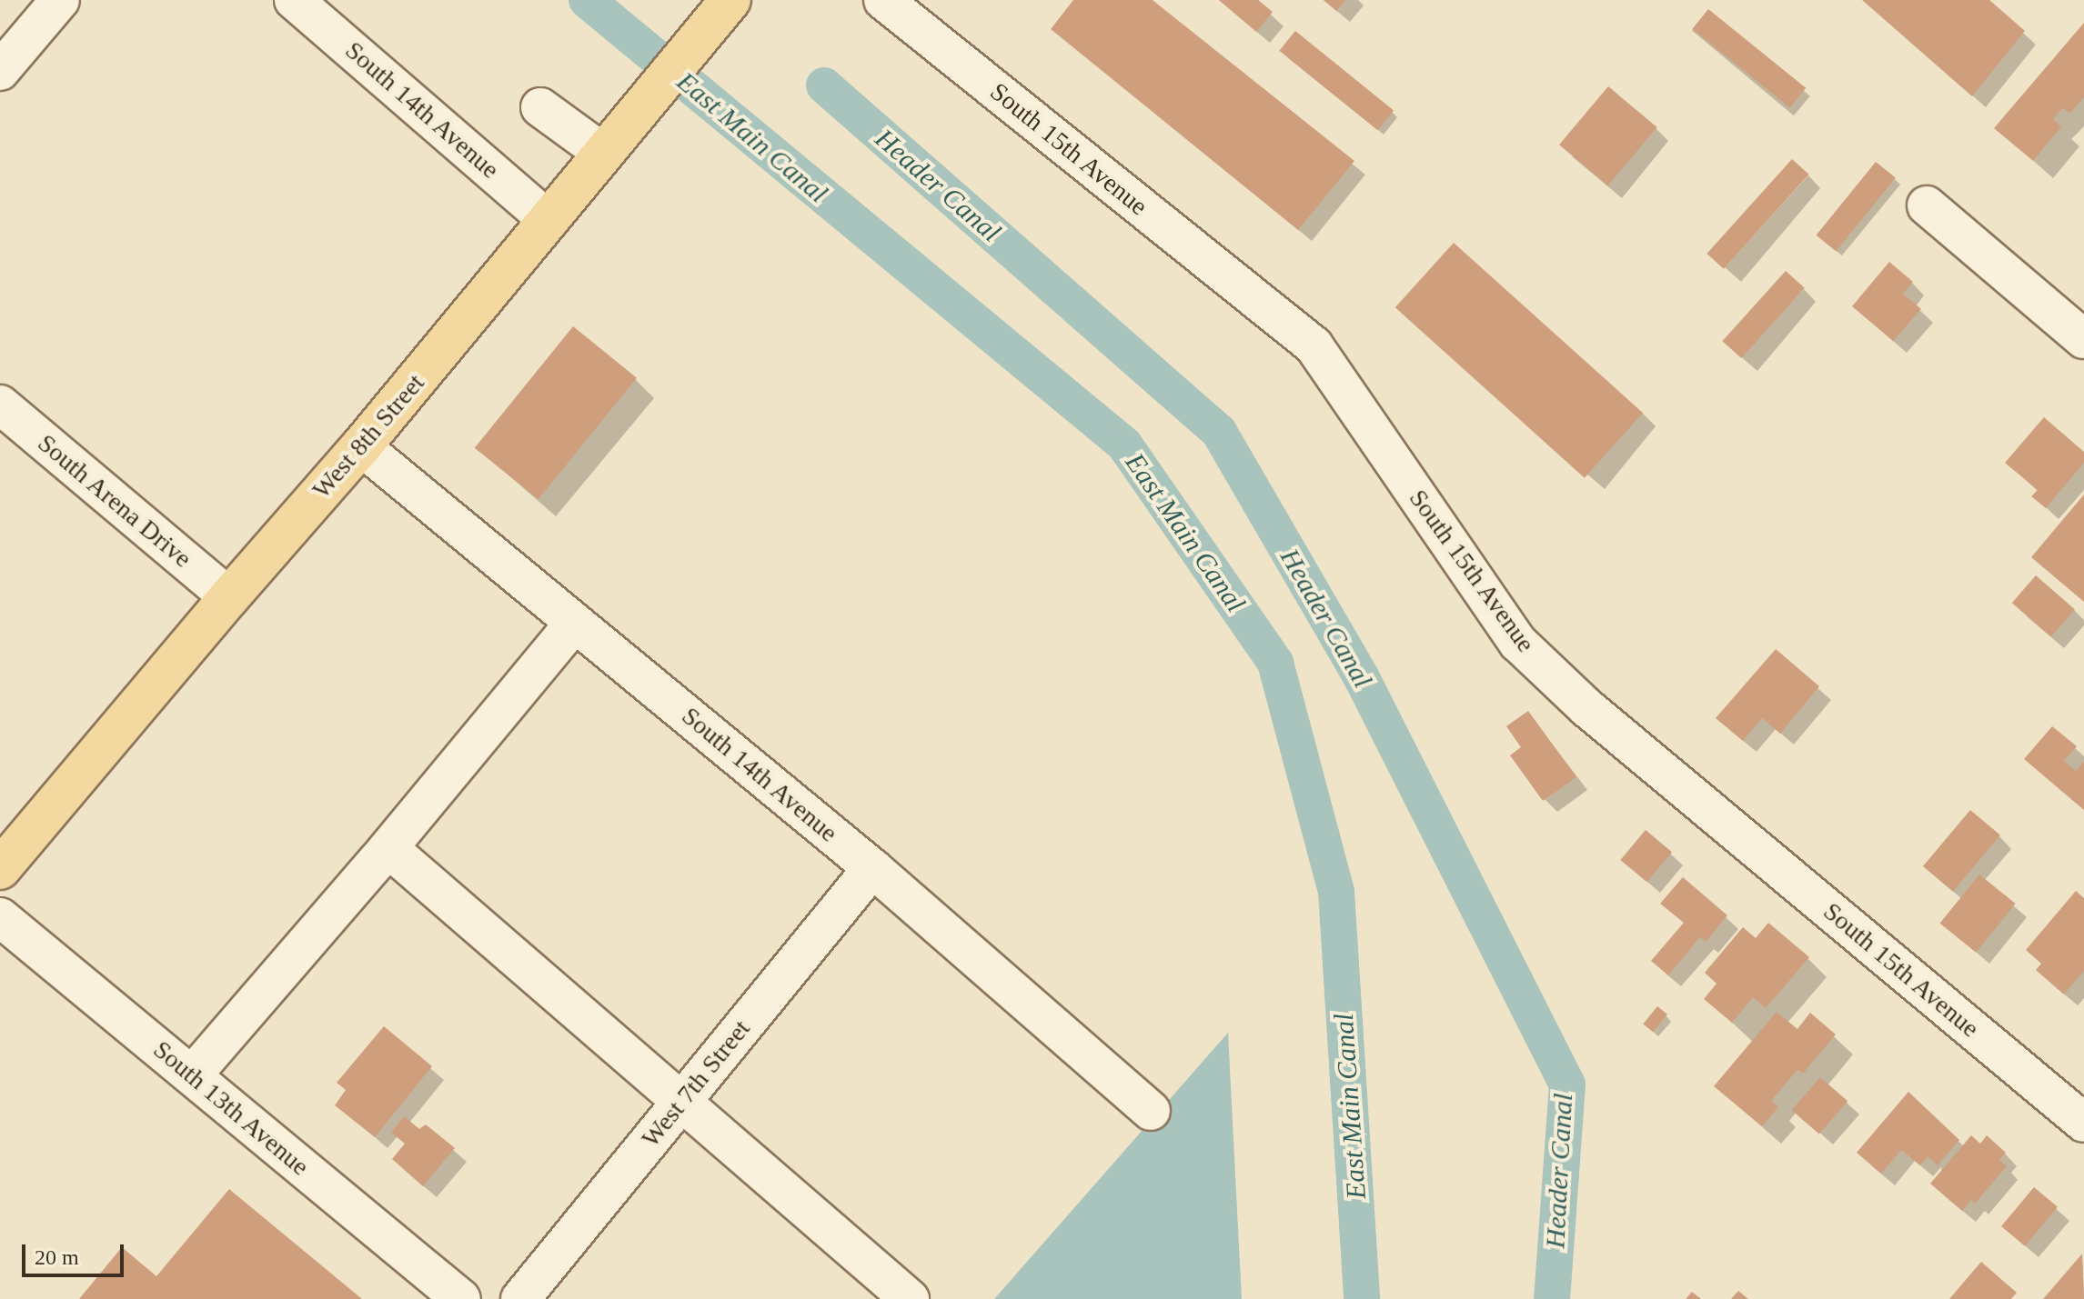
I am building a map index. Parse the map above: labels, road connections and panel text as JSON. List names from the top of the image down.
{
  "streets": {
    "main road": ["West 8th Street"],
    "street": [
      "South 14th Avenue",
      "South 15th Avenue",
      "South Arena Drive",
      "West 7th Street",
      "South 13th Avenue"
    ]
  },
  "crossings": [
    ["South 14th Avenue", "West 8th Street"],
    ["South 14th Avenue", "West 7th Street"],
    ["West 8th Street", "South Arena Drive"]
  ],
  "water": ["East Main Canal", "Header Canal"],
  "scale_bar": "20 m"
}
